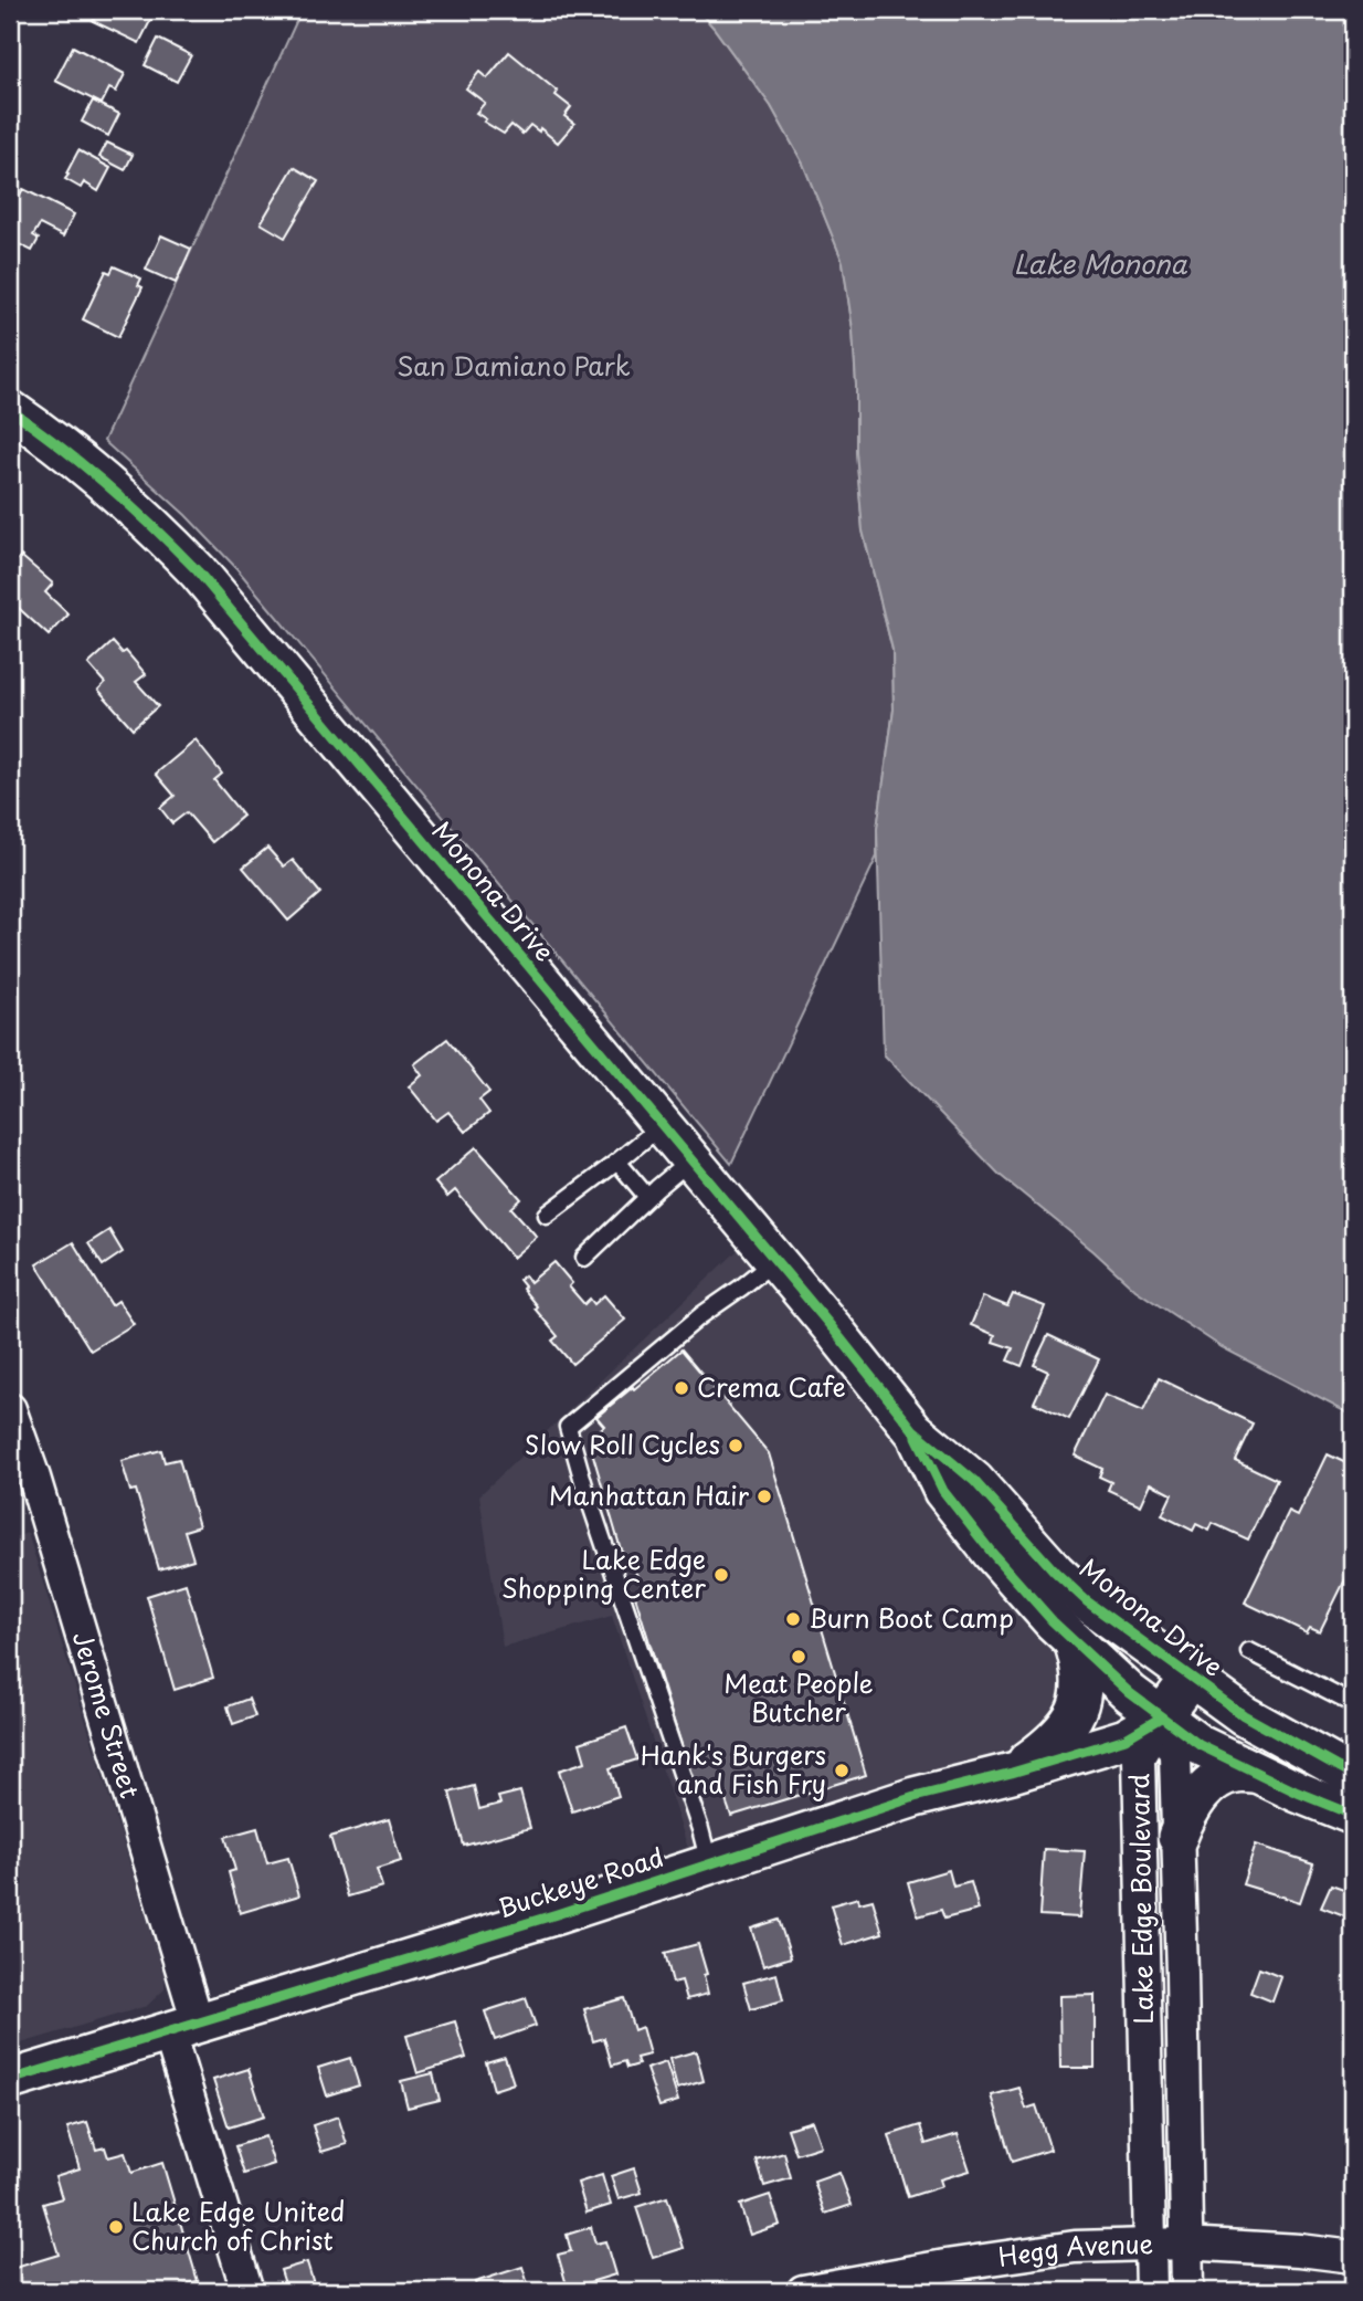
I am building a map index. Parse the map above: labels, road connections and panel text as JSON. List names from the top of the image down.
{
  "streets": {
    "street": [
      "Monona Drive",
      "Jerome Street",
      "Buckeye Road",
      "Lake Edge Boulevard",
      "Hegg Avenue"
    ]
  },
  "crossings": [
    ["Monona Drive", "Buckeye Road"],
    ["Monona Drive", "Lake Edge Boulevard"],
    ["Jerome Street", "Buckeye Road"],
    ["Buckeye Road", "Lake Edge Boulevard"],
    ["Lake Edge Boulevard", "Hegg Avenue"]
  ],
  "water": ["Lake Monona"],
  "parks": ["San Damiano Park"],
  "places": [
    "Crema Cafe",
    "Slow Roll Cycles",
    "Manhattan Hair",
    "Lake Edge Shopping Center",
    "Burn Boot Camp",
    "Meat People Butcher",
    "Hank's Burgers and Fish Fry",
    "Lake Edge United Church of Christ"
  ]
}
